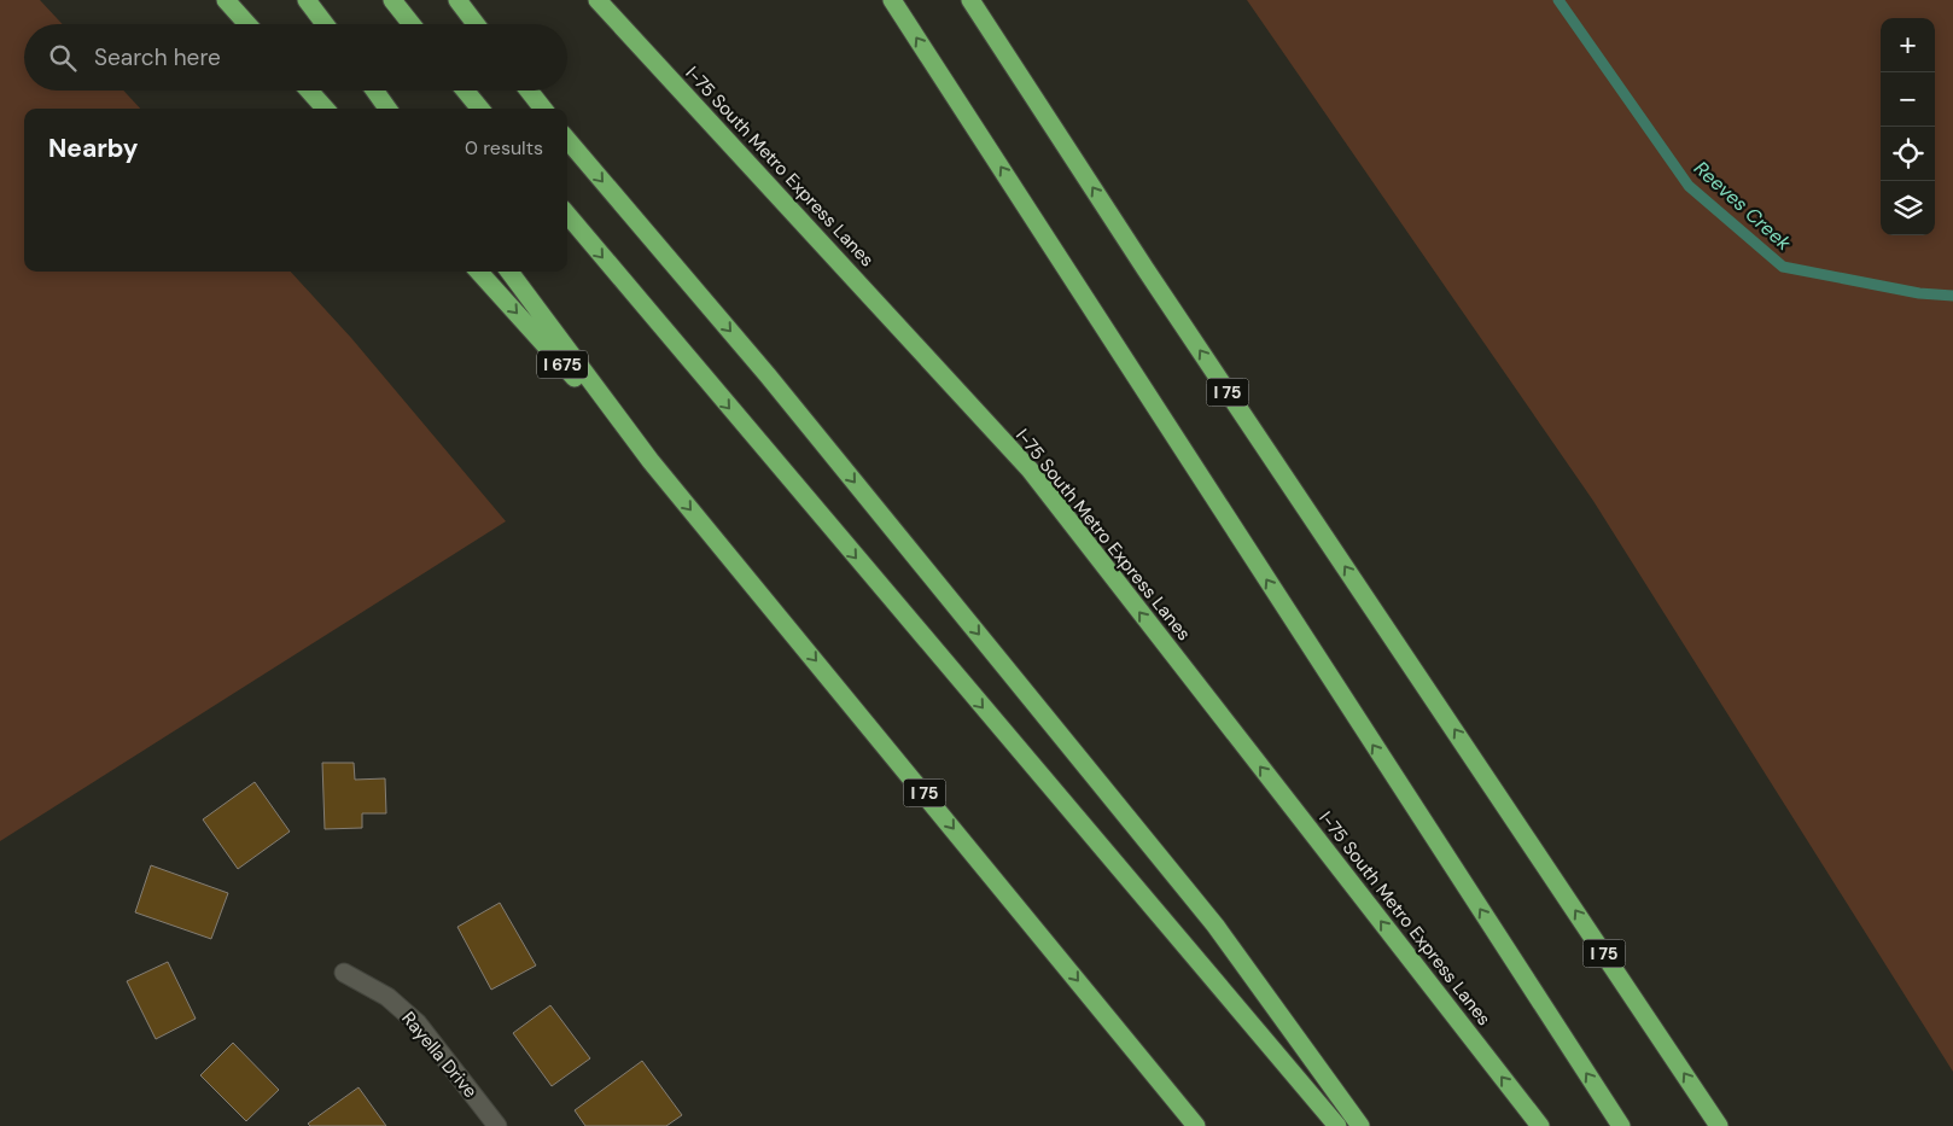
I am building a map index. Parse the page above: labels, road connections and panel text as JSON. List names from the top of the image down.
{
  "streets": {
    "highway": ["I-75 South Metro Express Lanes", "I 675", "I 75"],
    "street": ["Rayella Drive"]
  },
  "crossings": [
    ["I 675", "I 75"]
  ],
  "water": ["Reeves Creek"],
  "page": {
    "map_buttons": ["+", "−"],
    "search": "Search here",
    "heading": ["Nearby", "0 results"]
  }
}
